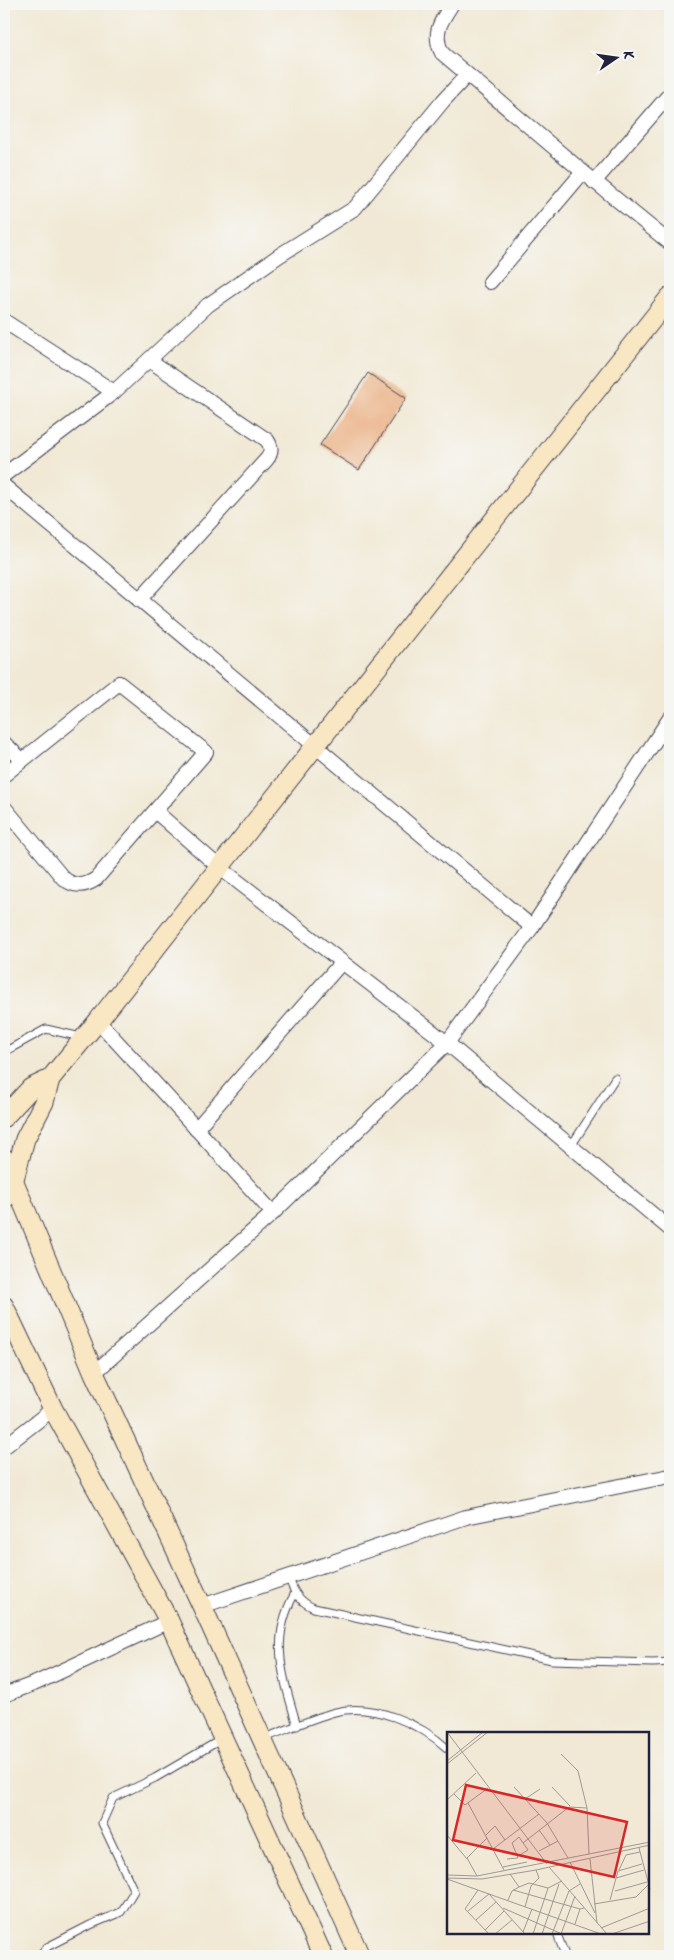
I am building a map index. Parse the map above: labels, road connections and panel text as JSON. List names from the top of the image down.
{
  "north": "right"
}
